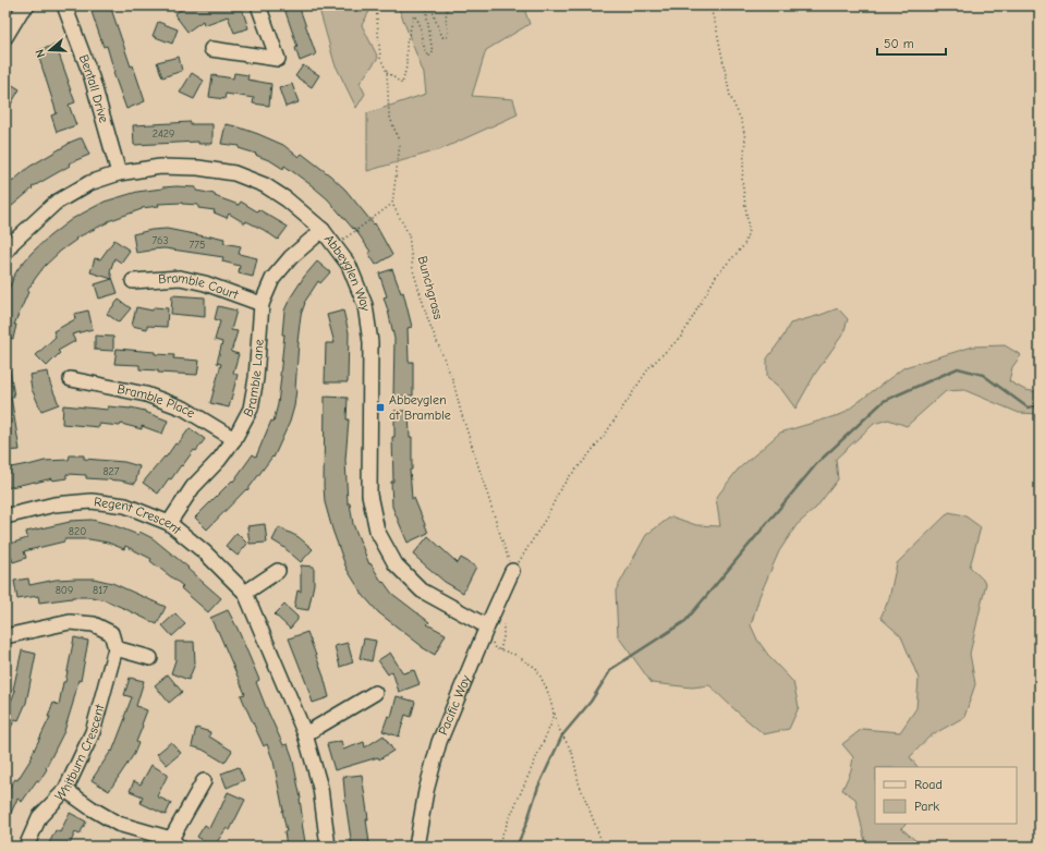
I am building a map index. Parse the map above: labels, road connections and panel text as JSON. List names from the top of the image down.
{
  "streets": {
    "street": [
      "Bentall Drive",
      "Abbeyglen Way",
      "Bramble Court",
      "Bramble Lane",
      "Bramble Place",
      "Regent Crescent",
      "Pacific Way",
      "Whitburn Crescent"
    ],
    "path": ["Bunchgrass"]
  },
  "crossings": [
    ["Bentall Drive", "Abbeyglen Way"],
    ["Abbeyglen Way", "Bramble Lane"],
    ["Abbeyglen Way", "Pacific Way"],
    ["Bunchgrass", "Pacific Way"],
    ["Bramble Court", "Bramble Lane"],
    ["Bramble Lane", "Bramble Place"],
    ["Bramble Lane", "Regent Crescent"]
  ],
  "places": {
    "transit": ["Abbeyglen at Bramble"]
  },
  "house_numbers": [
    "2429",
    "763",
    "775",
    "827",
    "820",
    "809",
    "817"
  ],
  "legend": ["Road", "Park"],
  "scale_bar": "50 m",
  "north": "left"
}
